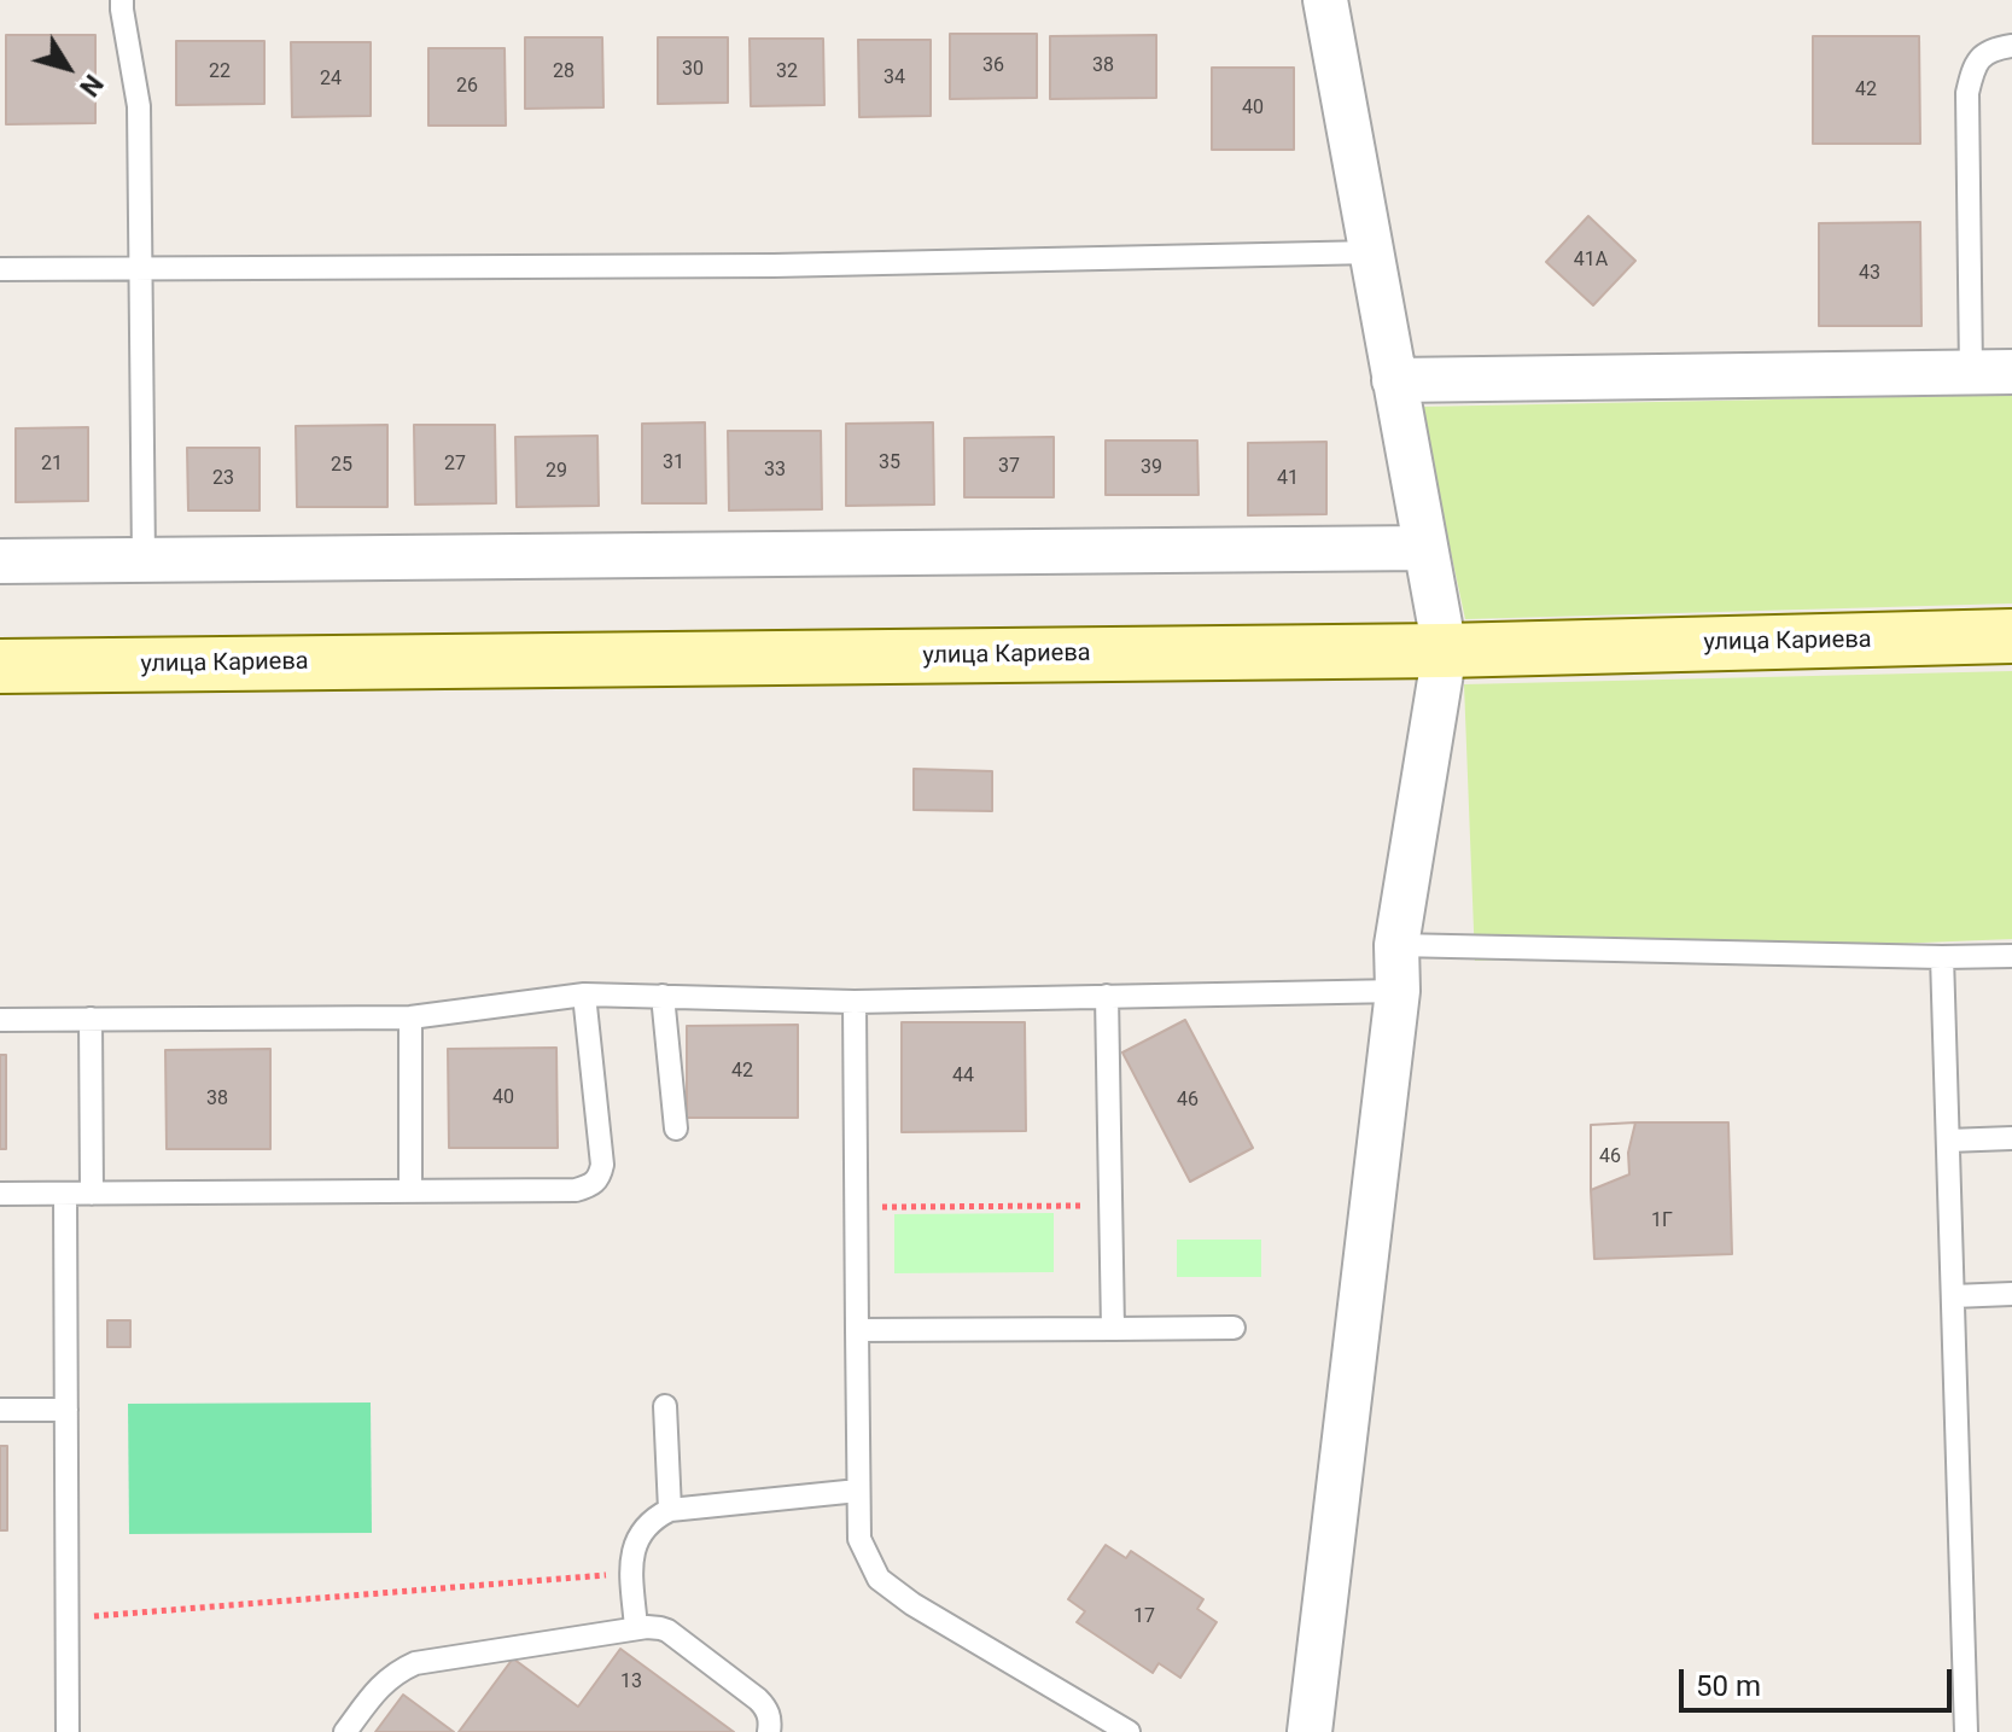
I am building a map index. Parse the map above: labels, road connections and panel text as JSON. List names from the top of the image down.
{
  "streets": {
    "main road": ["улица Кариева"]
  },
  "house_numbers": [
    "36",
    "38",
    "30",
    "22",
    "28",
    "32",
    "34",
    "24",
    "26",
    "42",
    "40",
    "41А",
    "43",
    "31",
    "35",
    "21",
    "27",
    "25",
    "37",
    "39",
    "33",
    "29",
    "23",
    "41",
    "42",
    "44",
    "40",
    "38",
    "46",
    "46",
    "1Г",
    "17",
    "13"
  ],
  "scale_bar": "50 m",
  "north": "bottom right"
}
